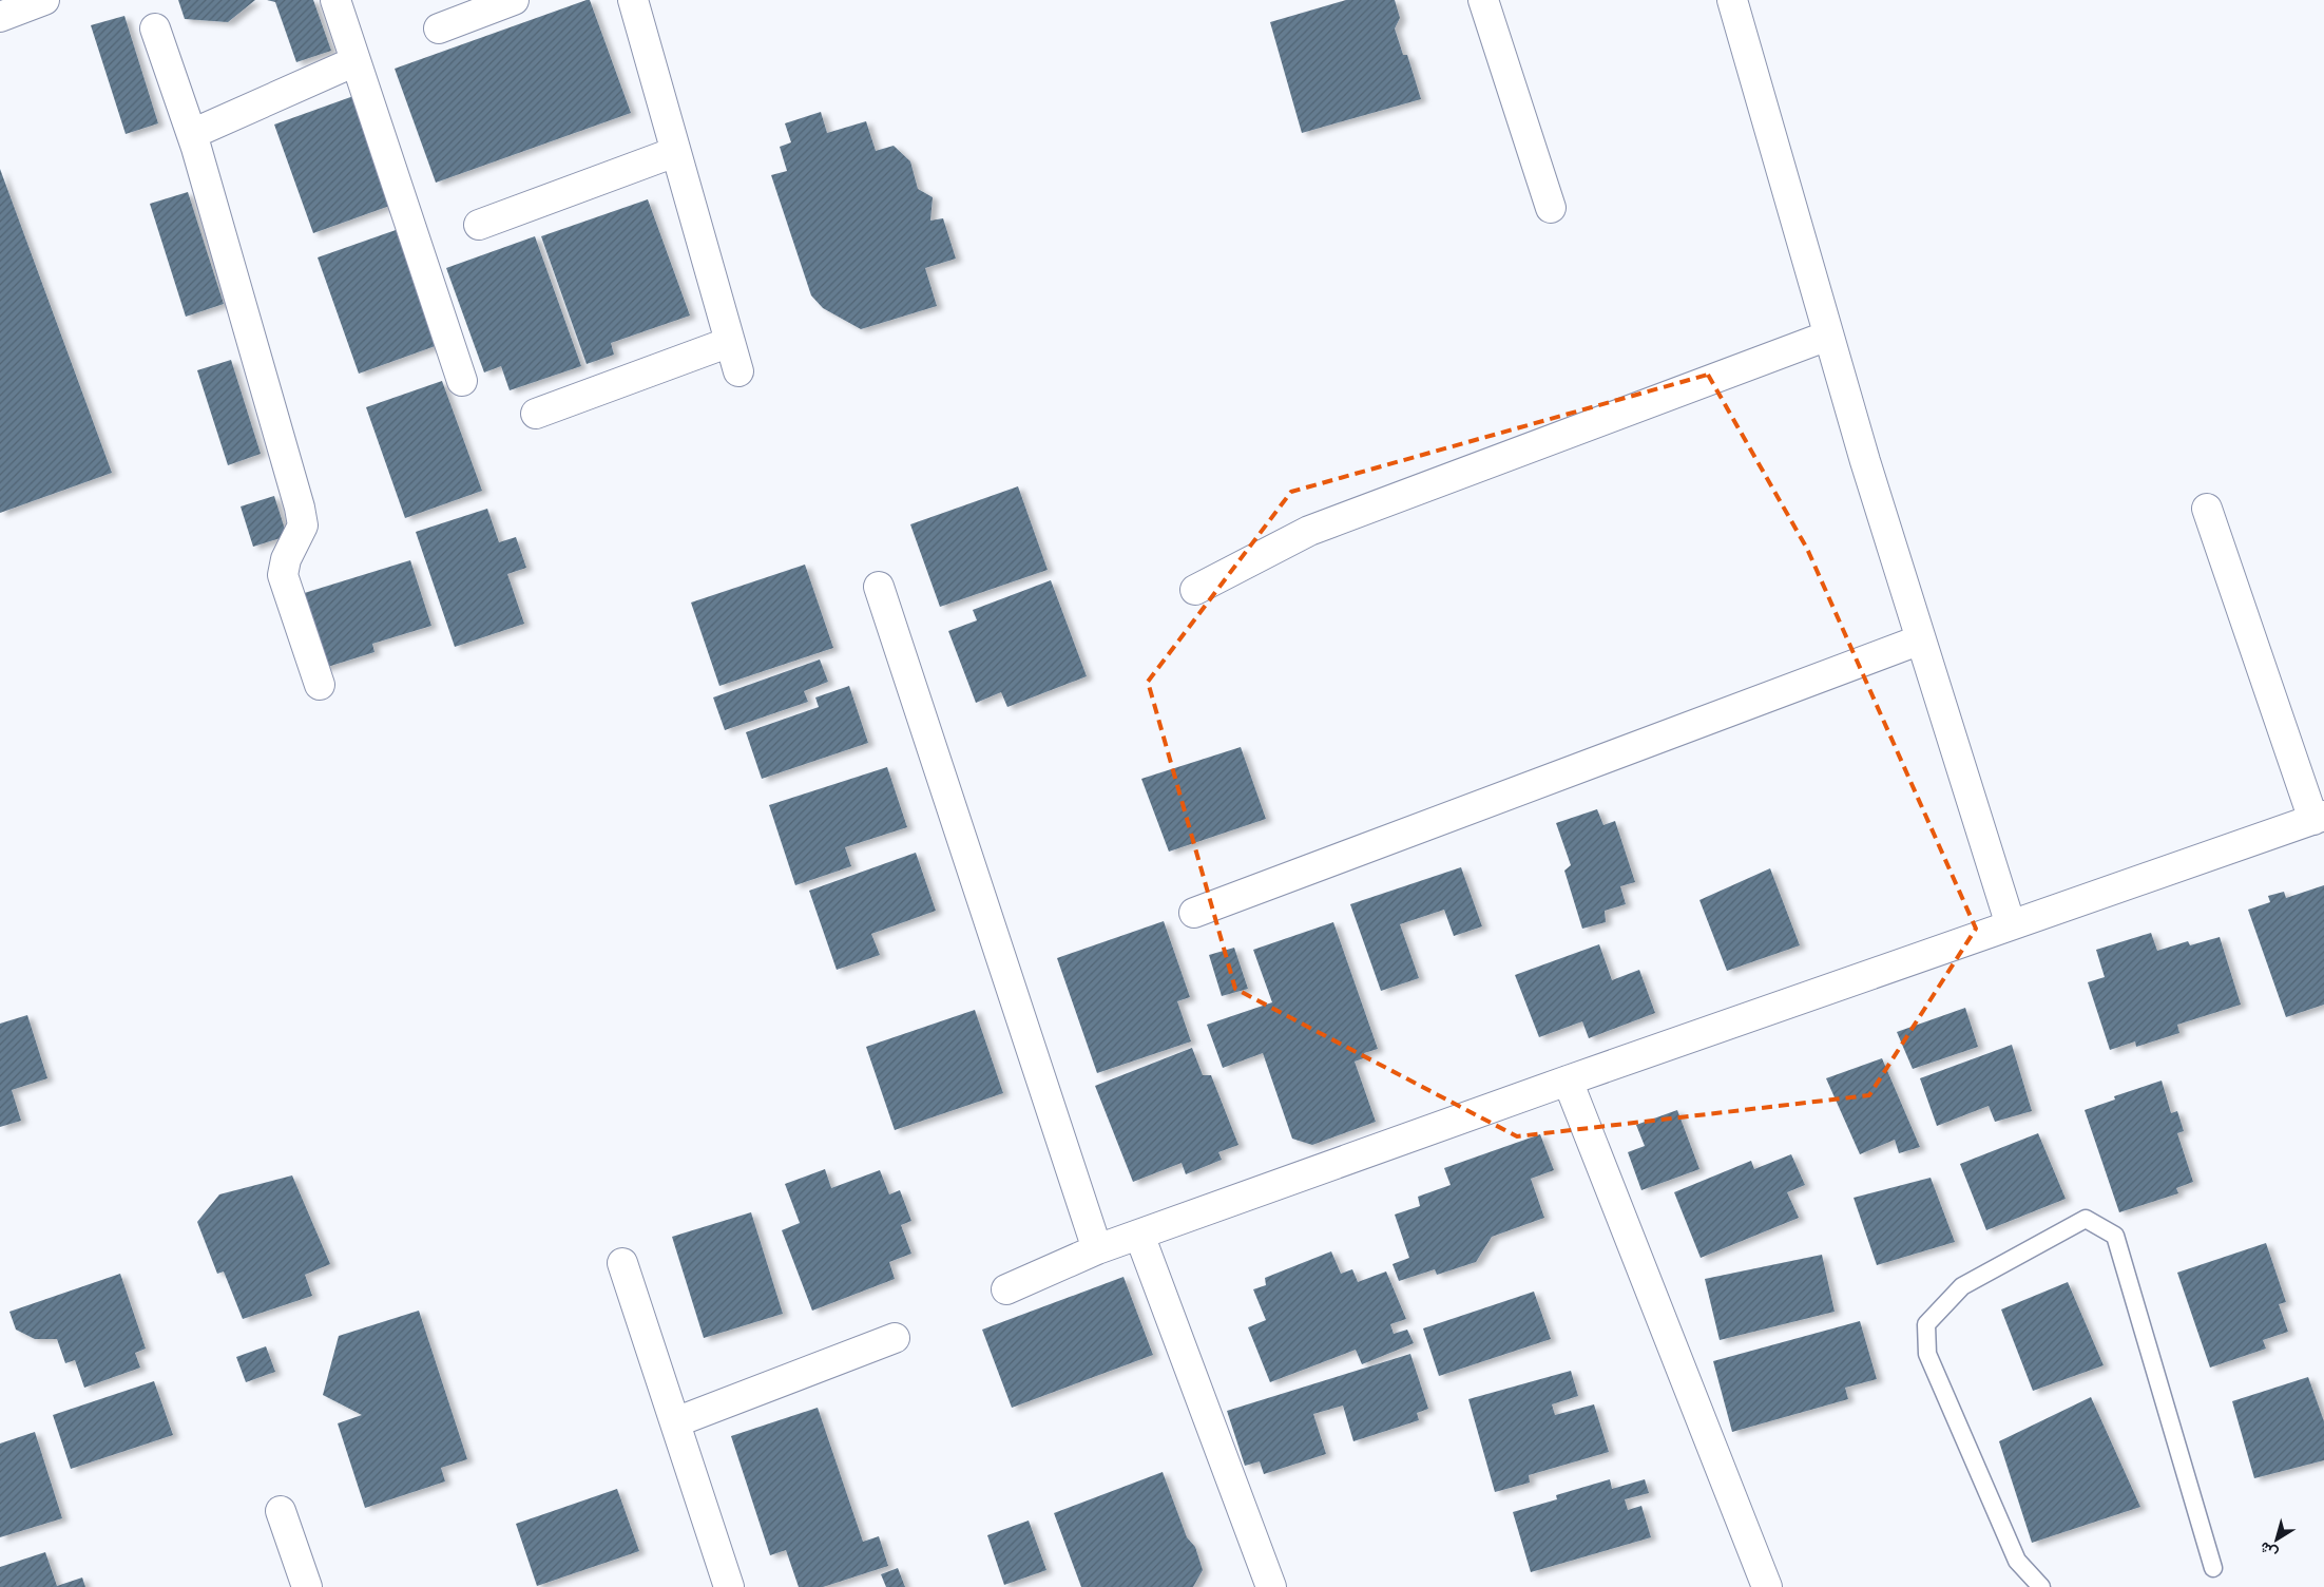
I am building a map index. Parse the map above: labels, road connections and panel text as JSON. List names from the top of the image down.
{
  "north": "bottom left"
}
